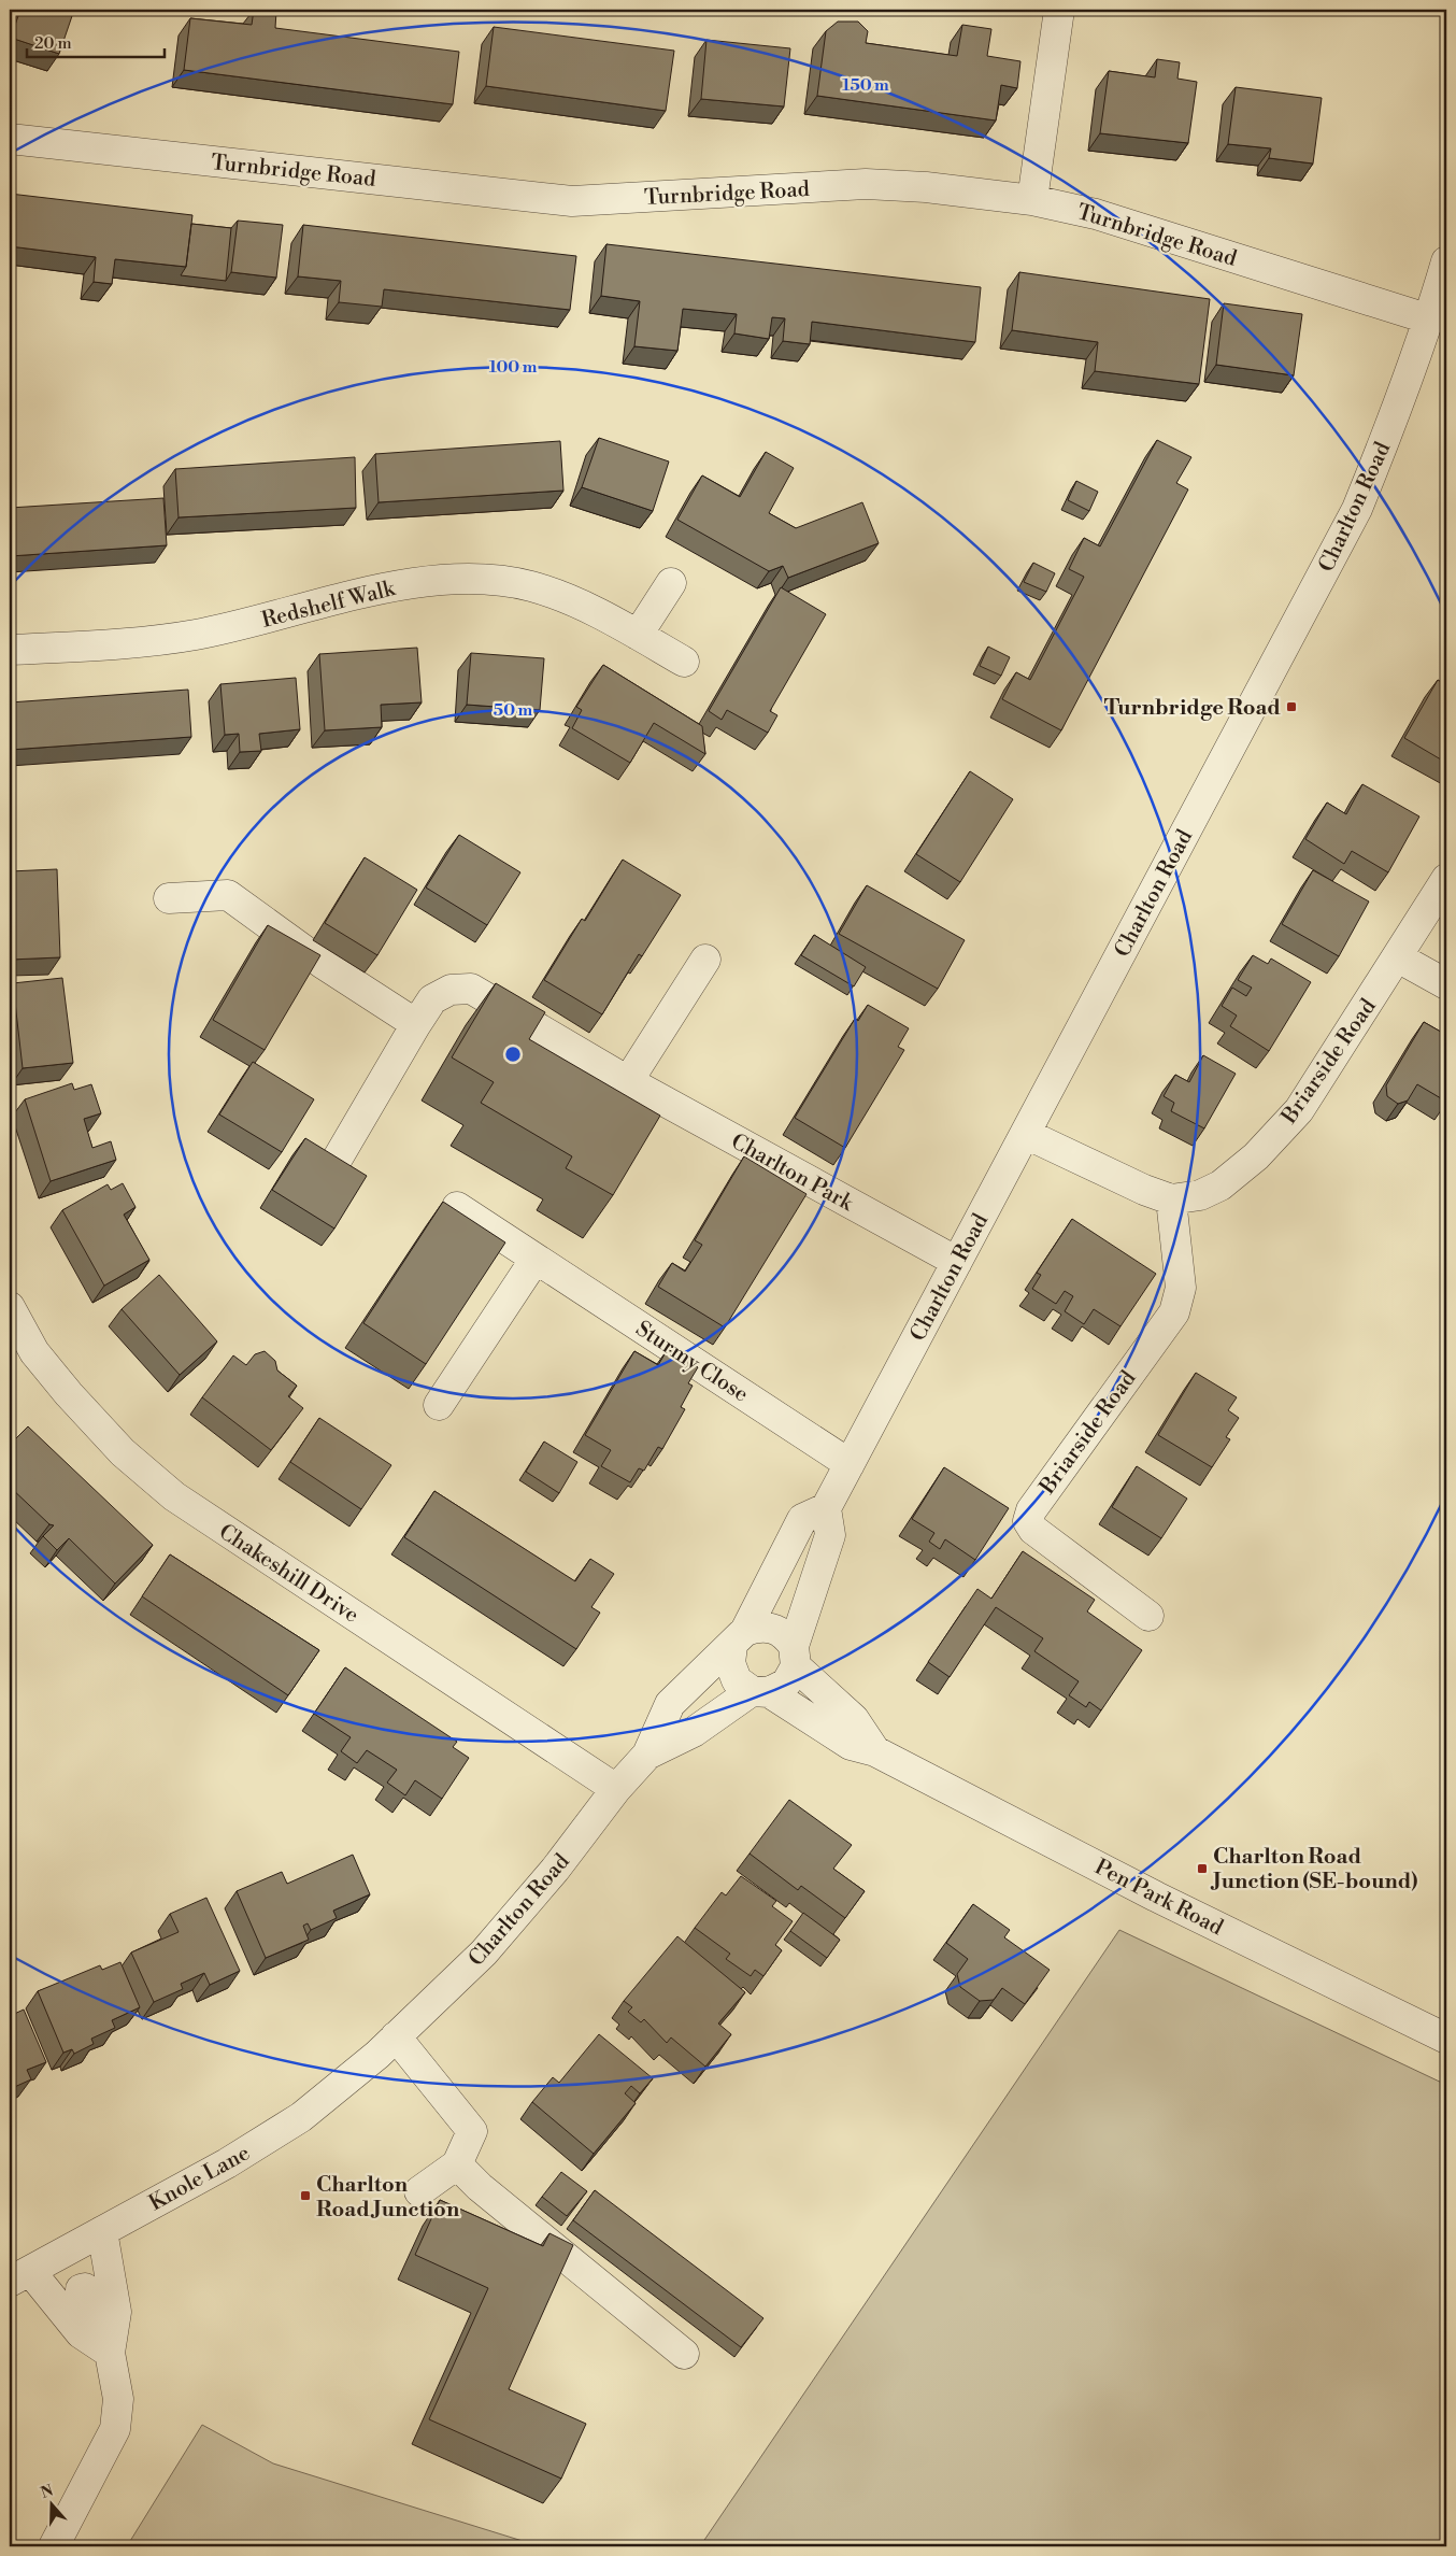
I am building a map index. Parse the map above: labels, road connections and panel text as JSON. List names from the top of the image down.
{
  "streets": {
    "street": [
      "Turnbridge Road",
      "Charlton Road",
      "Redshelf Walk",
      "Briarside Road",
      "Charlton Park",
      "Sturmy Close",
      "Chakeshill Drive",
      "Pen Park Road",
      "Knole Lane"
    ]
  },
  "crossings": [
    ["Turnbridge Road", "Charlton Road"],
    ["Charlton Road", "Charlton Park"],
    ["Charlton Road", "Sturmy Close"],
    ["Charlton Road", "Chakeshill Drive"],
    ["Charlton Road", "Pen Park Road"],
    ["Charlton Road", "Knole Lane"]
  ],
  "places": {
    "transit": ["Turnbridge Road", "Charlton Road Junction (SE-bound)", "Charlton Road Junction"]
  },
  "scale_bar": "20 m",
  "north": "top",
  "rings": ["150 m", "100 m", "50 m"]
}
